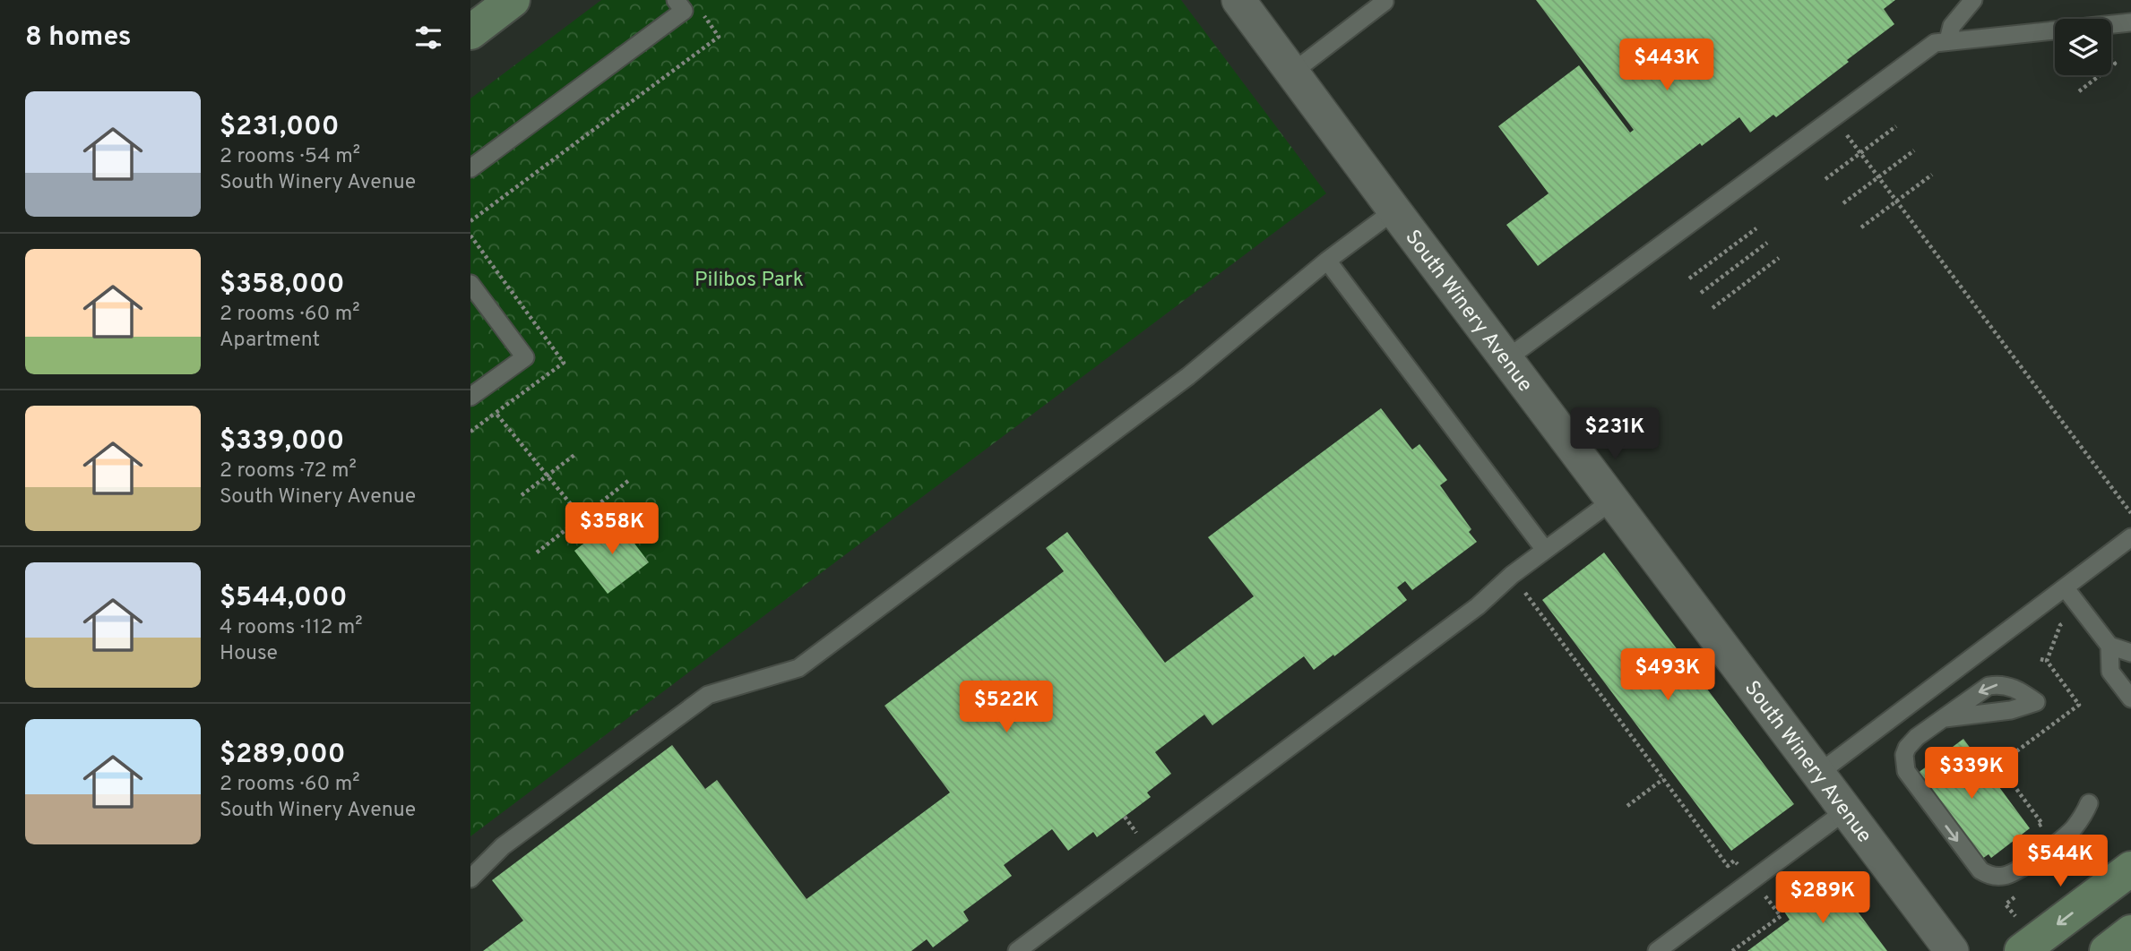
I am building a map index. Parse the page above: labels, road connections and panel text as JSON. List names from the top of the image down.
{
  "streets": {
    "street": ["South Winery Avenue"]
  },
  "parks": ["Pilibos Park"],
  "page": {
    "heading": "8 homes",
    "price": [
      "$443K",
      "$231K",
      "$358K",
      "$493K",
      "$522K",
      "$339K",
      "$544K",
      "$289K"
    ],
    "list": [
      {
        "name": "$231,000",
        "note": "2 rooms · 54 m² · South Winery Avenue"
      },
      {
        "name": "$358,000",
        "note": "2 rooms · 60 m² · Apartment"
      },
      {
        "name": "$339,000",
        "note": "2 rooms · 72 m² · South Winery Avenue"
      },
      {
        "name": "$544,000",
        "note": "4 rooms · 112 m² · House"
      },
      {
        "name": "$289,000",
        "note": "2 rooms · 60 m² · South Winery Avenue"
      }
    ]
  }
}
